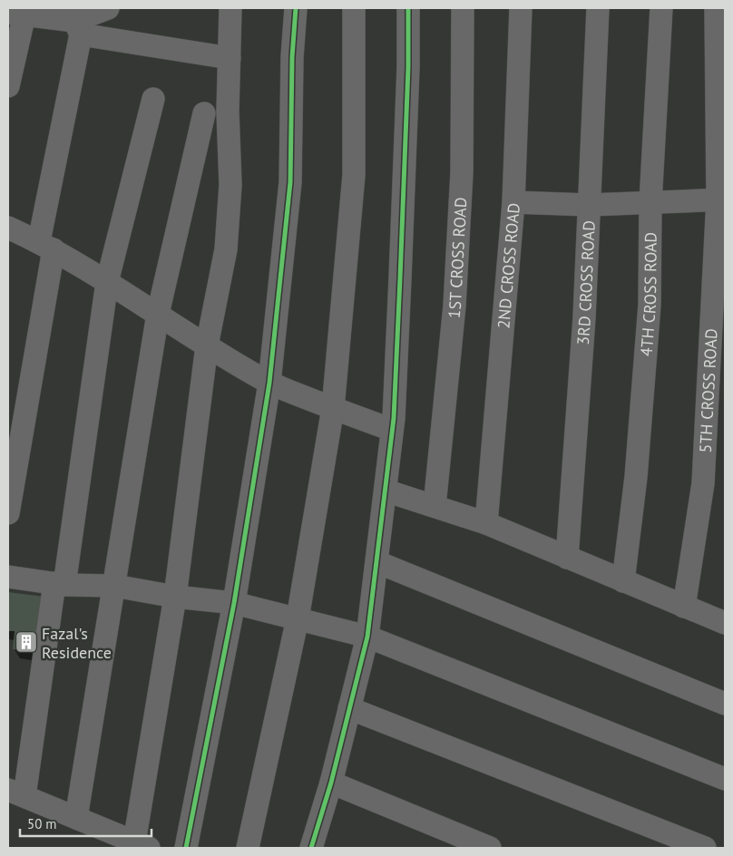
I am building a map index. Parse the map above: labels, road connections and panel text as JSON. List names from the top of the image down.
{
  "streets": {
    "street": [
      "1ST CROSS ROAD",
      "2ND CROSS ROAD",
      "3RD CROSS ROAD",
      "4TH CROSS ROAD",
      "5TH CROSS ROAD"
    ]
  },
  "places": {
    "building": ["Fazal's Residence"]
  },
  "scale_bar": "50 m"
}
